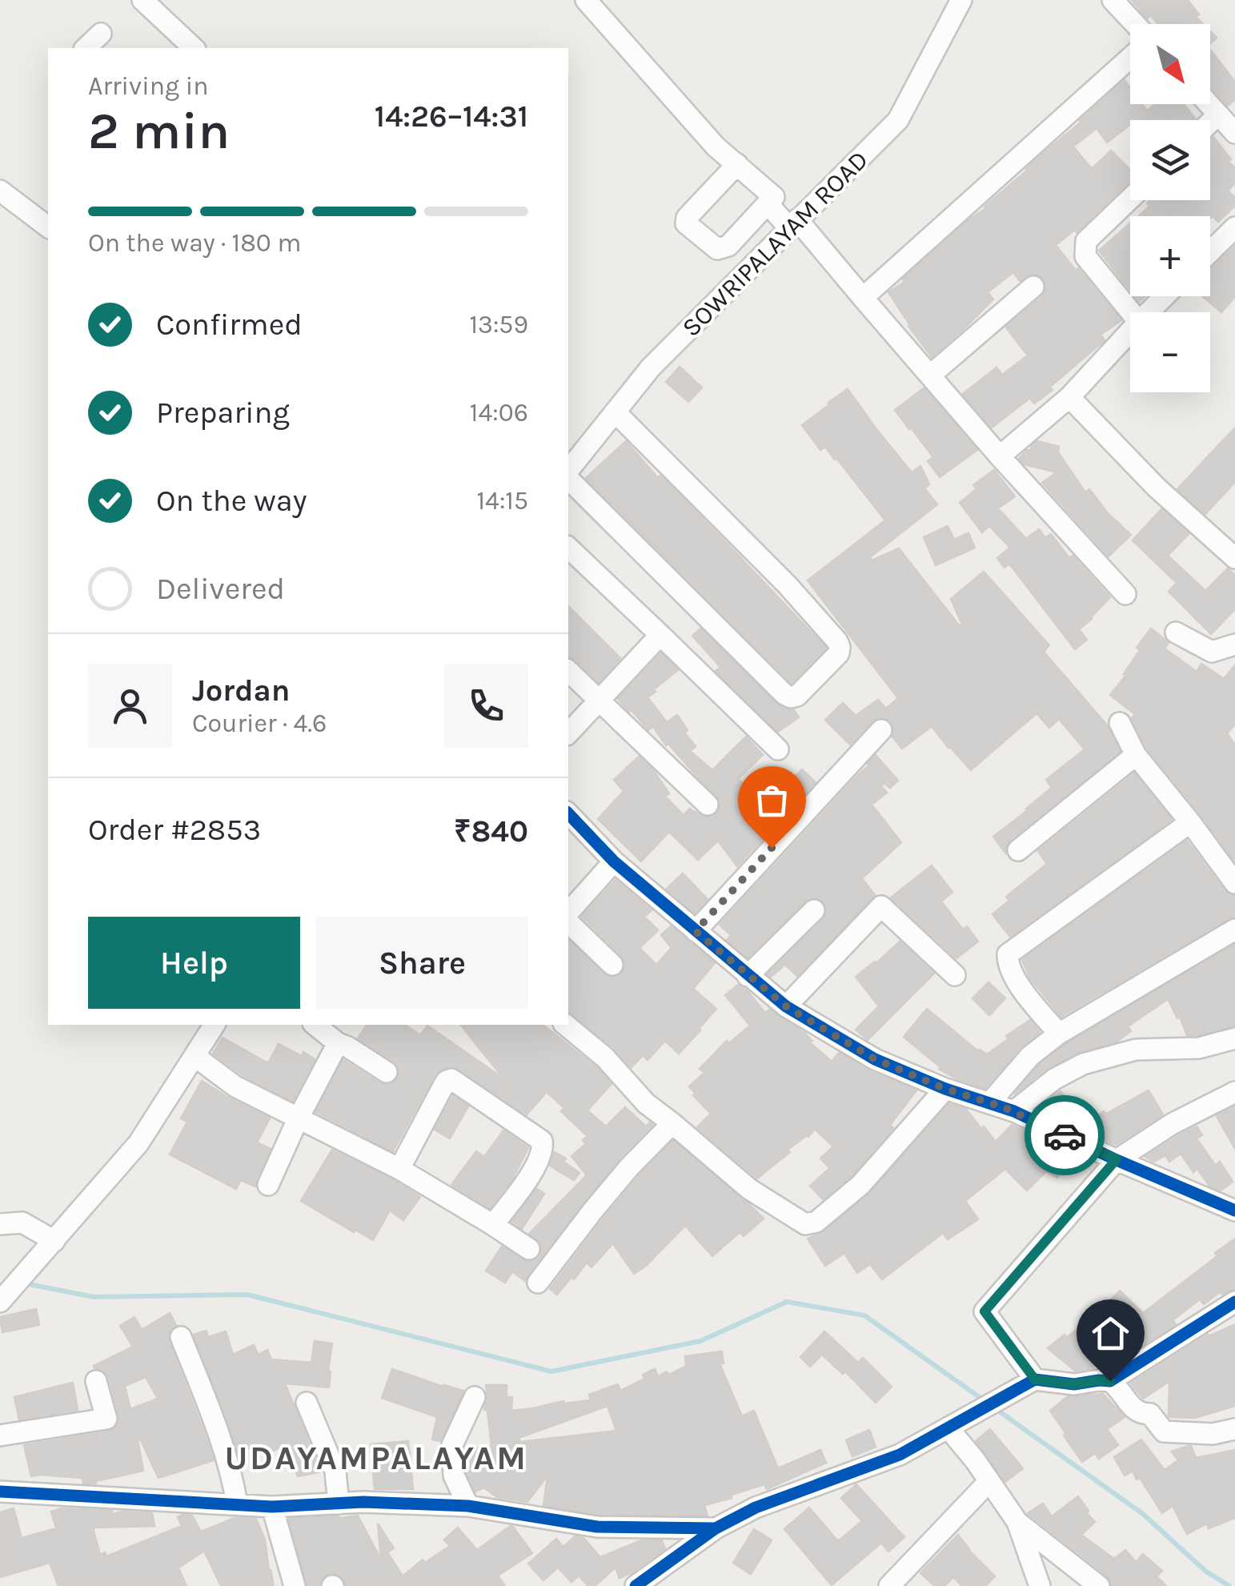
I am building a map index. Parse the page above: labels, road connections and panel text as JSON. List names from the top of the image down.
{
  "streets": {
    "street": ["SOWRIPALAYAM ROAD"]
  },
  "districts": ["UDAYAMPALAYAM"],
  "north": "bottom right",
  "page": {
    "map_buttons": ["+", "−"],
    "heading": ["2 min", "Arriving in", "14:26–14:31"],
    "panel": [
      "Jordan",
      "Courier · 4.6",
      "Order #2853",
      "₹840"
    ],
    "bar": "On the way · 180 m",
    "list": [
      ["Confirmed", "13:59"],
      ["Preparing", "14:06"],
      ["On the way", "14:15"],
      "Delivered"
    ],
    "buttons": ["Help", "Share"]
  }
}
